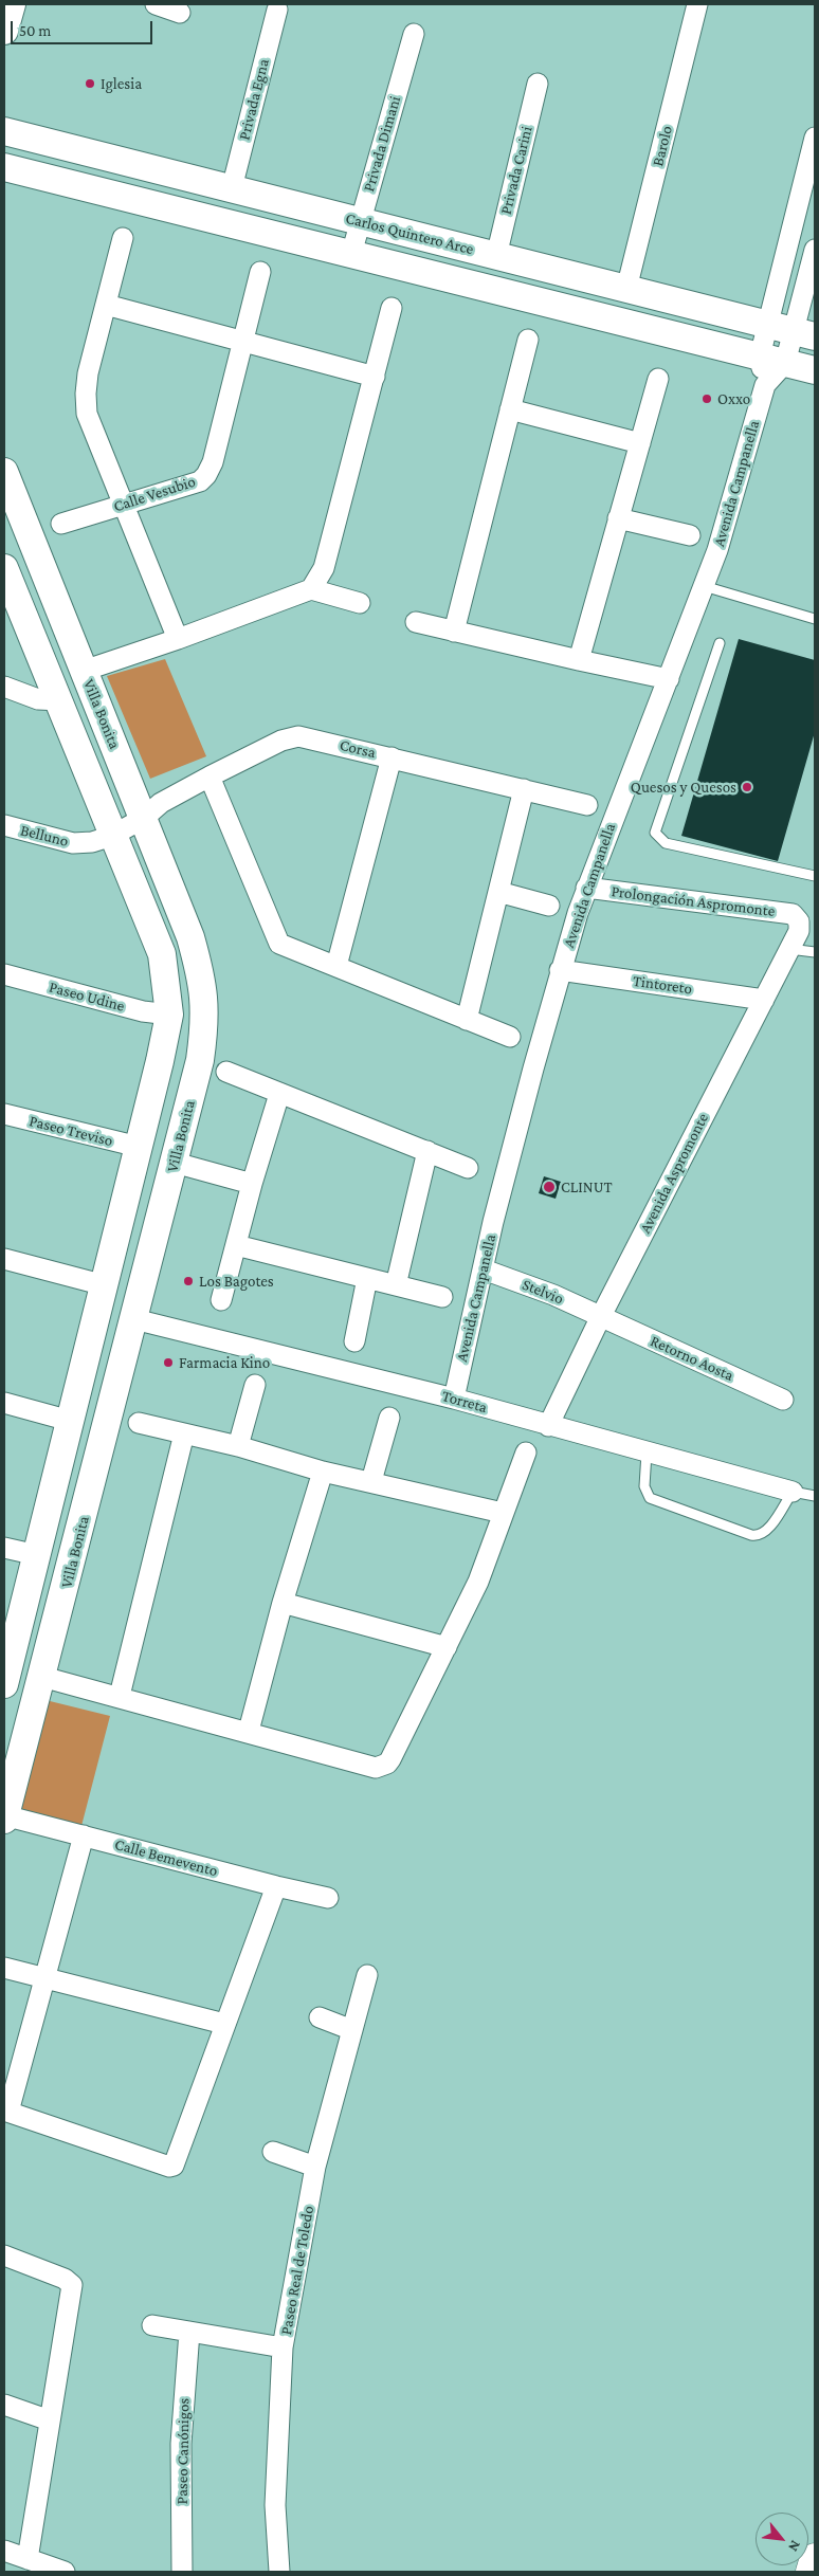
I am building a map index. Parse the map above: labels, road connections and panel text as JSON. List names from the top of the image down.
{
  "streets": {
    "street": [
      "Privada Egna",
      "Privada Dimani",
      "Barolo",
      "Privada Carini",
      "Carlos Quintero Arce",
      "Avenida Campanella",
      "Calle Vesubio",
      "Villa Bonita",
      "Corsa",
      "Belluno",
      "Prolongación Aspromonte",
      "Tintoreto",
      "Paseo Udine",
      "Paseo Treviso",
      "Avenida Aspromonte",
      "Stelvio",
      "Retorno Aosta",
      "Torreta",
      "Calle Bemevento",
      "Paseo Real de Toledo",
      "Paseo Canónigos"
    ]
  },
  "crossings": [
    ["Privada Egna", "Carlos Quintero Arce"],
    ["Privada Dimani", "Carlos Quintero Arce"],
    ["Barolo", "Carlos Quintero Arce"],
    ["Privada Carini", "Carlos Quintero Arce"],
    ["Avenida Campanella", "Prolongación Aspromonte"],
    ["Avenida Campanella", "Tintoreto"],
    ["Avenida Campanella", "Stelvio"],
    ["Avenida Campanella", "Torreta"],
    ["Villa Bonita", "Corsa"],
    ["Villa Bonita", "Belluno"],
    ["Villa Bonita", "Torreta"],
    ["Villa Bonita", "Calle Bemevento"],
    ["Corsa", "Belluno"],
    ["Prolongación Aspromonte", "Avenida Aspromonte"],
    ["Tintoreto", "Avenida Aspromonte"],
    ["Avenida Aspromonte", "Stelvio"],
    ["Avenida Aspromonte", "Retorno Aosta"],
    ["Avenida Aspromonte", "Torreta"],
    ["Stelvio", "Retorno Aosta"]
  ],
  "places": [
    "Iglesia",
    "Oxxo",
    "Quesos y Quesos",
    "CLINUT",
    "Los Bagotes",
    "Farmacia Kino"
  ],
  "scale_bar": "50 m",
  "north": "bottom right"
}
